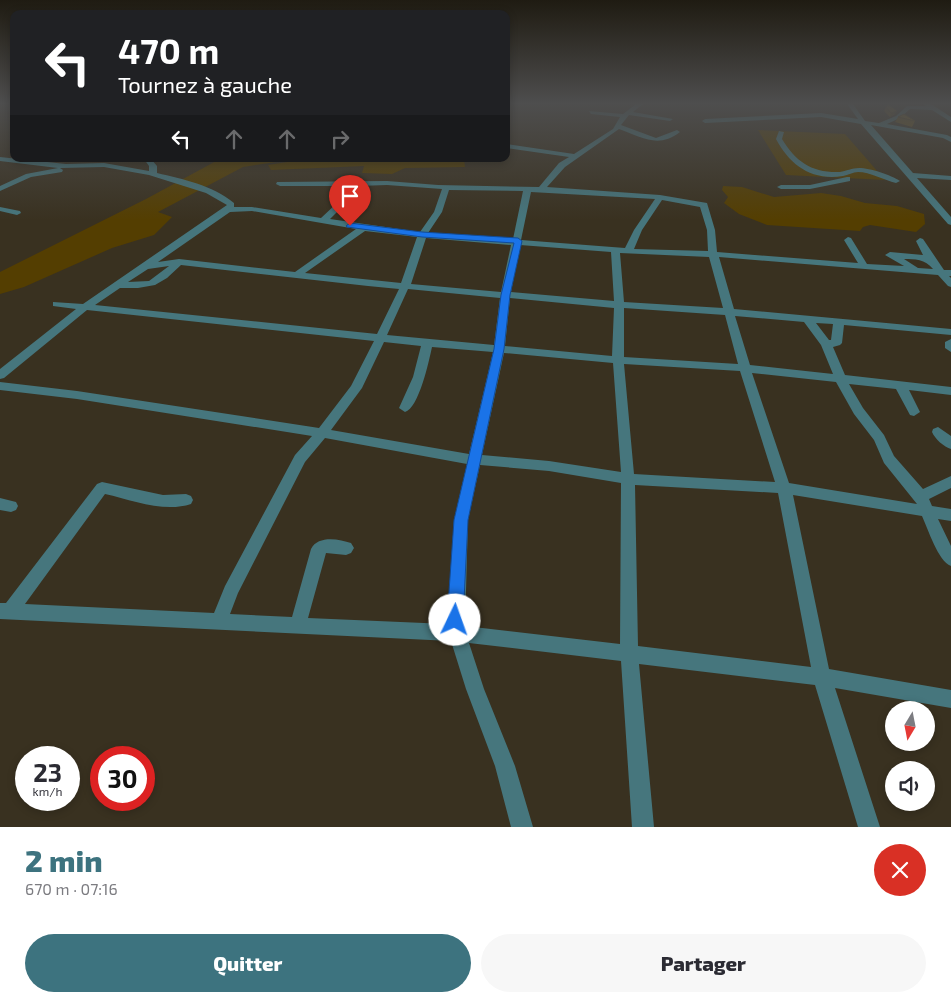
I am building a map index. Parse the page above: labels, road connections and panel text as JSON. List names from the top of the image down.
{
  "north": "bottom",
  "page": {
    "turn": ["470 m", "Tournez à gauche"],
    "speed": "23 km/h",
    "limit": "30",
    "heading": ["2 min", "670 m · 07:16"],
    "buttons": ["Quitter", "Partager"]
  }
}
